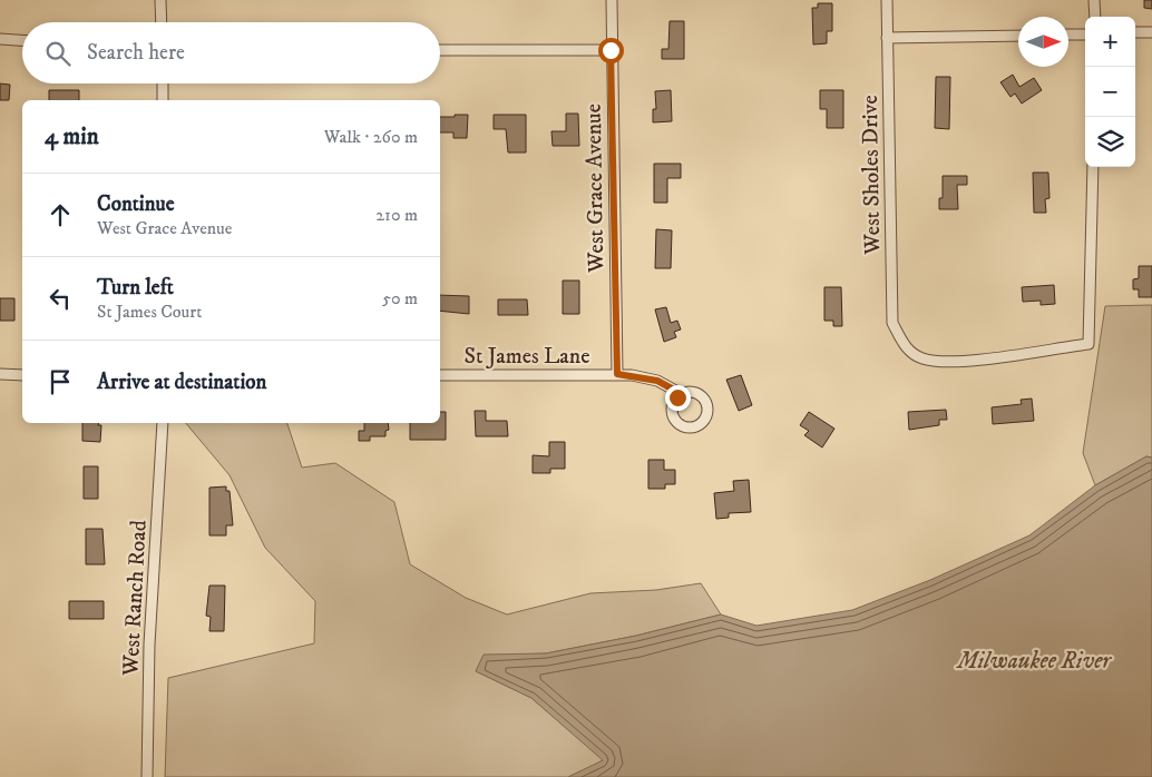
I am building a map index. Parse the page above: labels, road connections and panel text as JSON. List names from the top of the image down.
{
  "streets": {
    "street": [
      "West Sholes Drive",
      "West Grace Avenue",
      "St James Lane",
      "West Ranch Road"
    ]
  },
  "crossings": [
    ["West Grace Avenue", "St James Lane"]
  ],
  "water": ["Milwaukee River"],
  "north": "right",
  "page": {
    "map_buttons": ["+", "−"],
    "search": "Search here",
    "heading": ["4 min", "Walk · 260 m"],
    "list": [
      ["Continue", "West Grace Avenue", "210 m"],
      ["Turn left", "St James Court", "50 m"],
      "Arrive at destination"
    ]
  }
}
